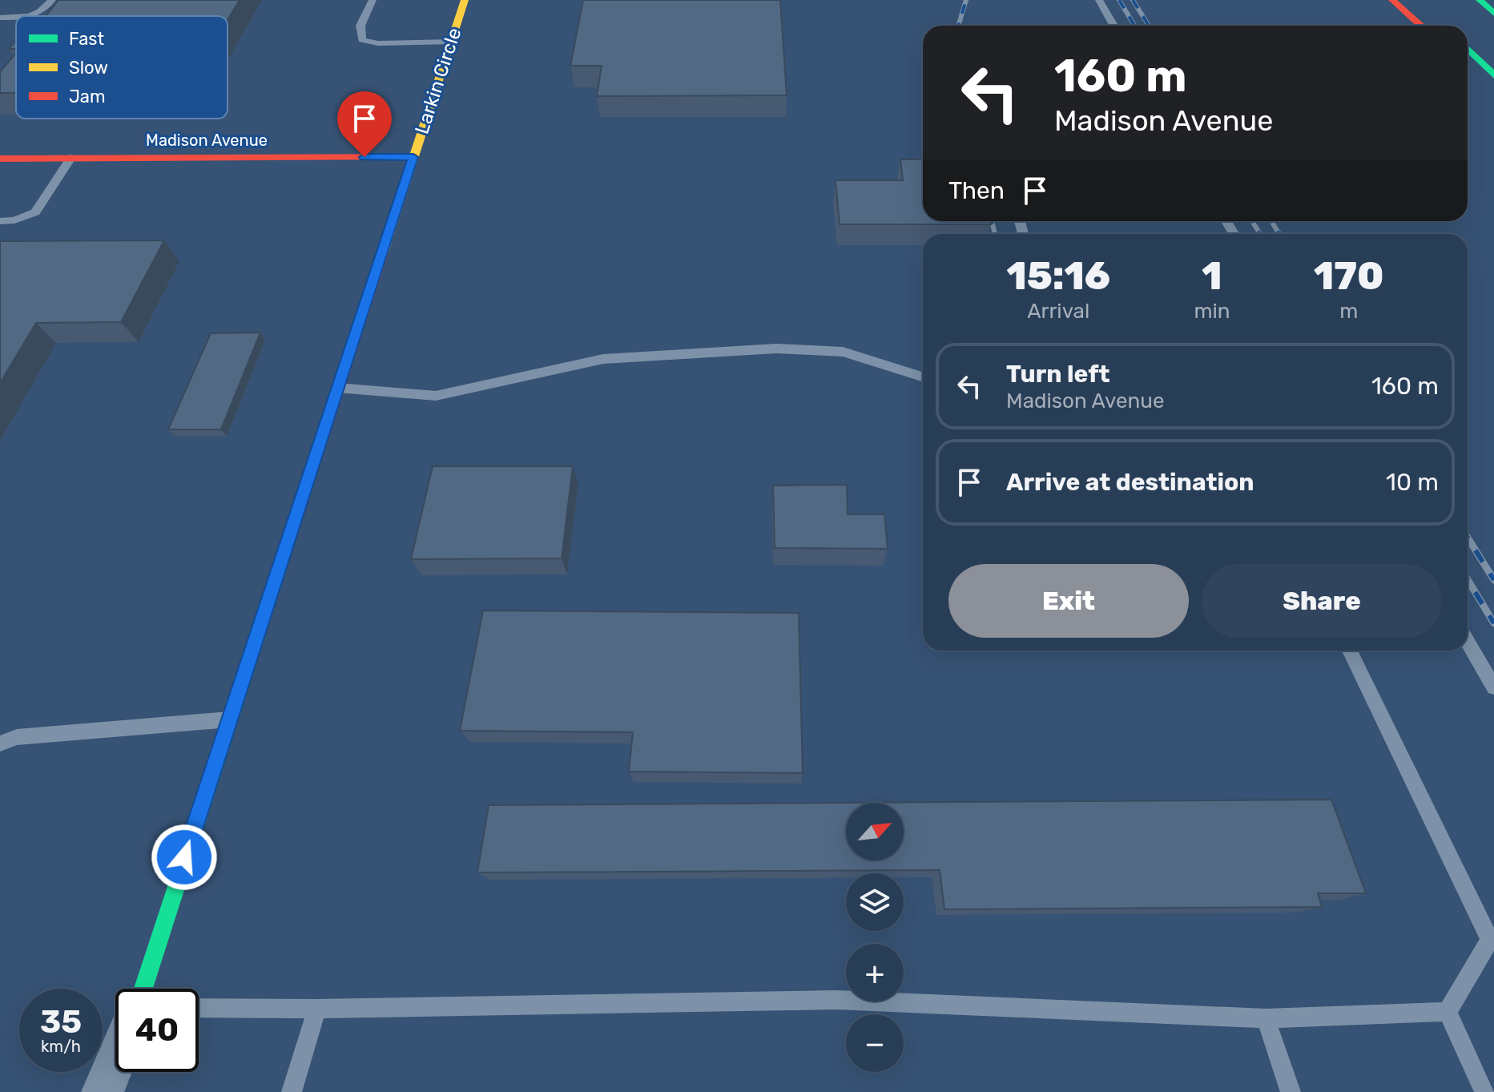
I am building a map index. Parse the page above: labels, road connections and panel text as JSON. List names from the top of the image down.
{
  "streets": {
    "main road": ["Larkin Circle", "Madison Avenue"]
  },
  "crossings": [
    ["Larkin Circle", "Madison Avenue"]
  ],
  "legend": ["Fast", "Slow", "Jam"],
  "north": "top right",
  "page": {
    "turn": ["160 m", "Madison Avenue"],
    "then": "Then",
    "eta": [
      "15:16",
      "Arrival",
      "1",
      "min",
      "170",
      "m"
    ],
    "list": [
      {
        "name": "Turn left",
        "note": "Madison Avenue",
        "value": "160 m"
      },
      {
        "name": "Arrive at destination",
        "value": "10 m"
      }
    ],
    "buttons": ["Exit", "Share"],
    "map_buttons": ["+", "−"],
    "speed": "35 km/h",
    "limit": "40"
  }
}
